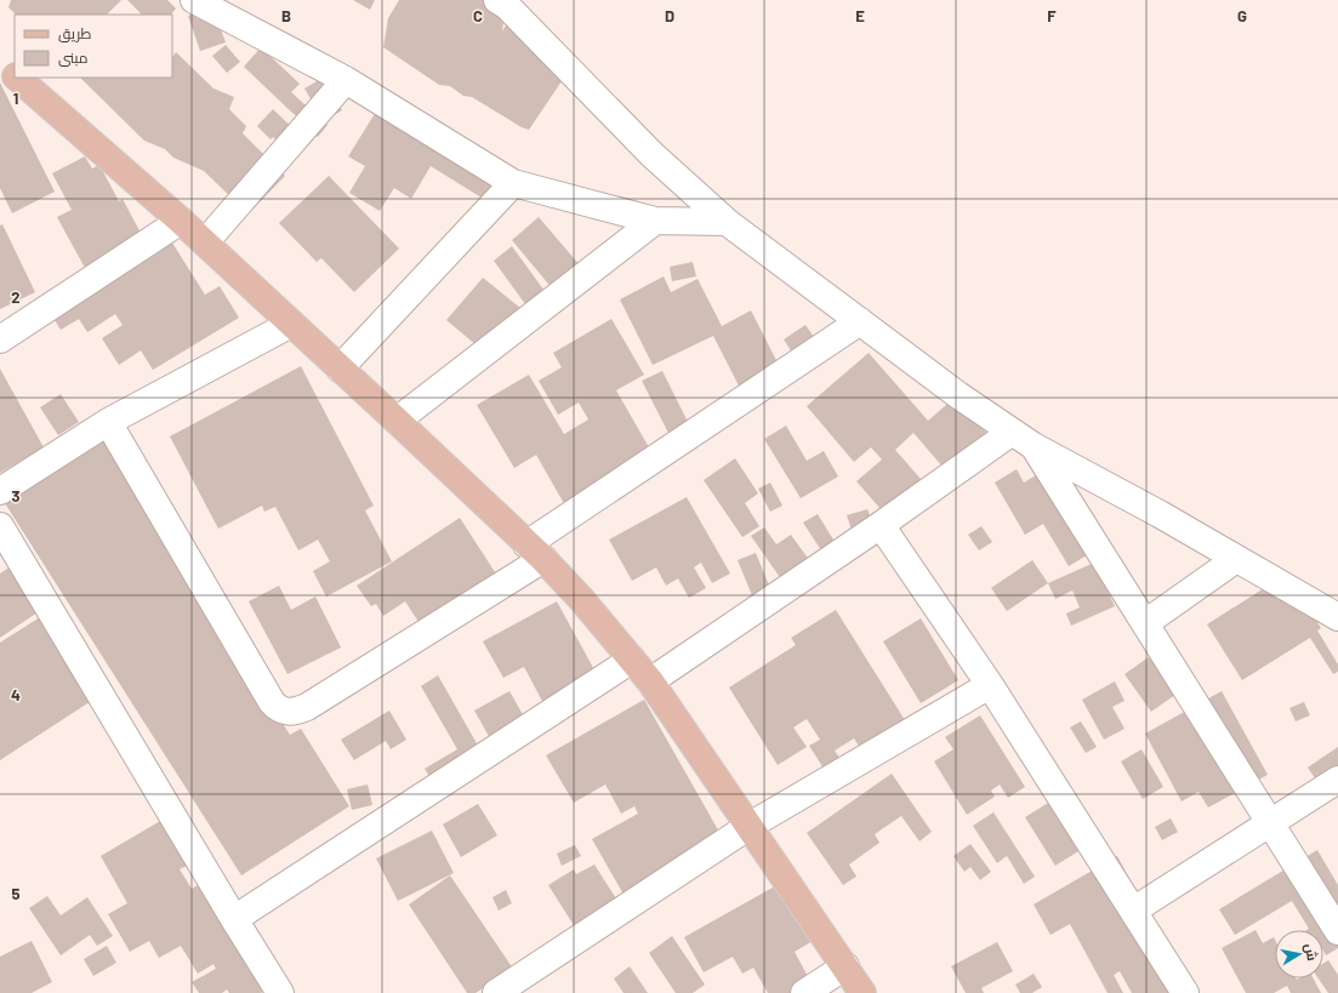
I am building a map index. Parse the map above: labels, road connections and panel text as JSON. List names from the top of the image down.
{
  "legend": ["طريق", "مبنى"],
  "north": "right",
  "grid": {
    "columns": [
      "B",
      "C",
      "D",
      "E",
      "F",
      "G"
    ],
    "rows": [
      "1",
      "2",
      "3",
      "4",
      "5"
    ]
  }
}
